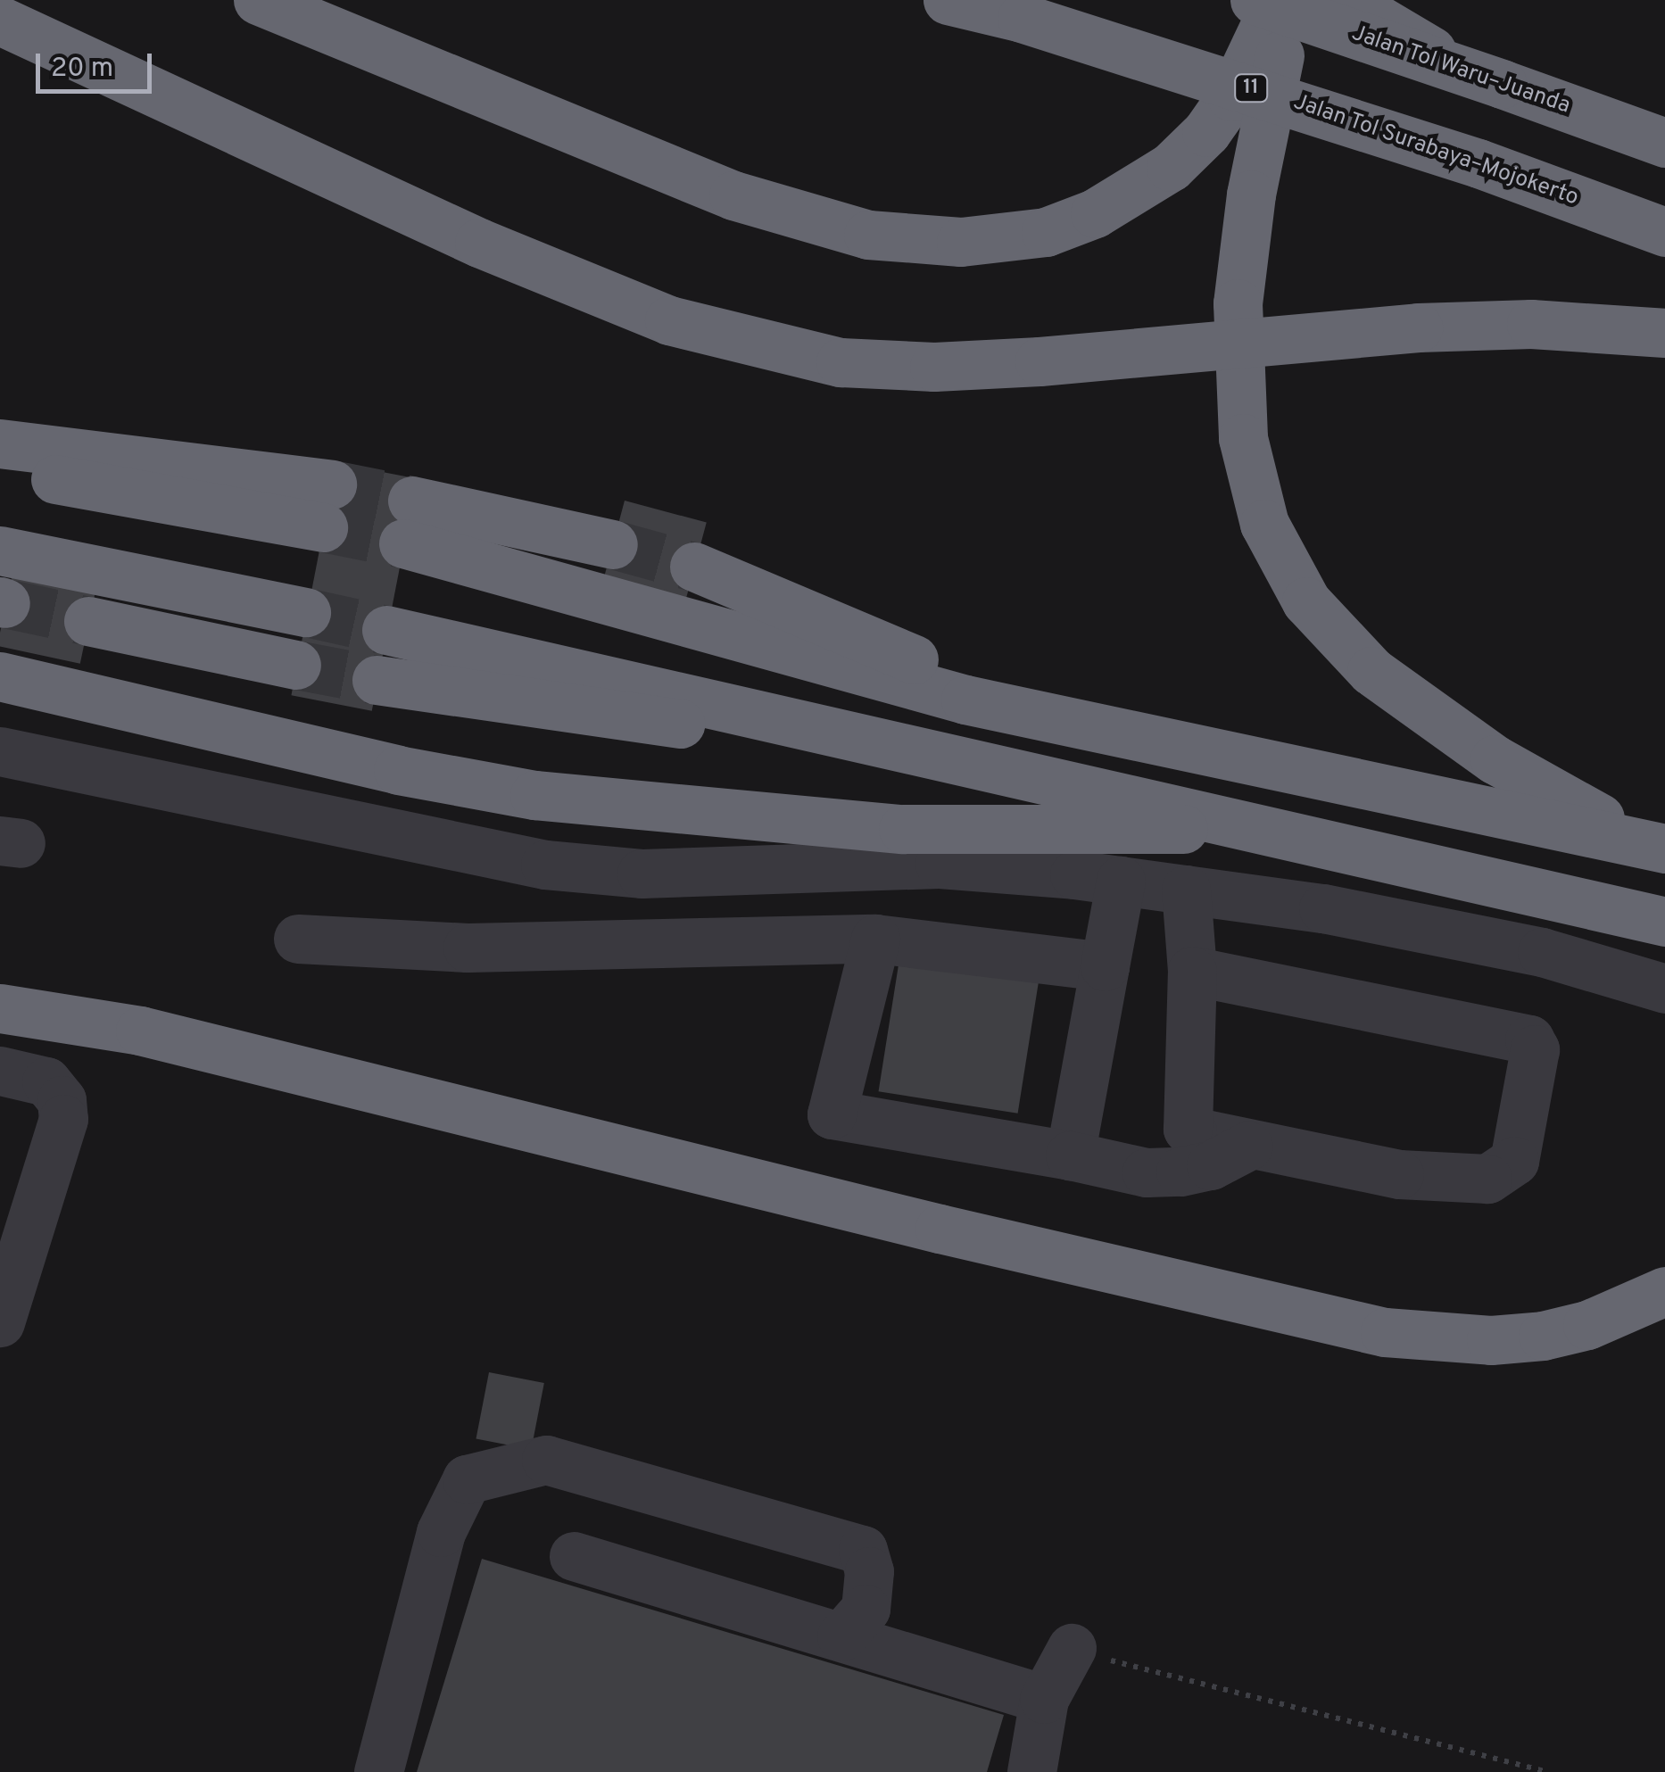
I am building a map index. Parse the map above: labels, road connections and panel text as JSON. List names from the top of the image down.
{
  "streets": {
    "highway": ["Jalan Tol Waru–Juanda", "11", "Jalan Tol Surabaya–Mojokerto"]
  },
  "scale_bar": "20 m"
}
